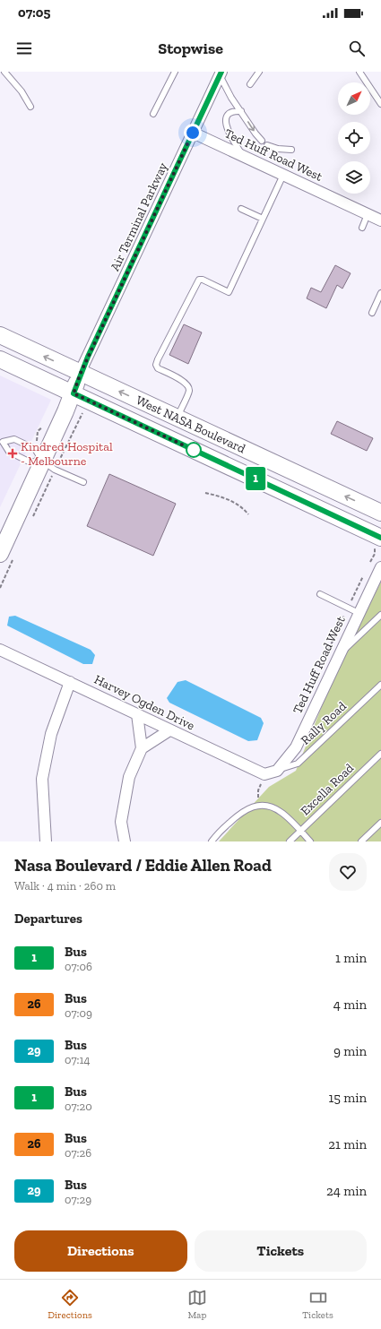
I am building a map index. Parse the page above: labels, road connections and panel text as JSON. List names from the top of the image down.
{
  "streets": {
    "main road": ["West NASA Boulevard"],
    "street": ["Ted Huff Road West", "Air Terminal Parkway", "Harvey Ogden Drive"],
    "lane": ["Rally Road", "Excella Road"]
  },
  "crossings": [
    ["Ted Huff Road West", "Air Terminal Parkway"],
    ["Ted Huff Road West", "Rally Road"],
    ["Air Terminal Parkway", "West NASA Boulevard"]
  ],
  "places": {
    "health": ["Kindred Hospital - Melbourne"]
  },
  "lines": ["bus line 1"],
  "north": "top right",
  "page": {
    "status": "07:05",
    "header": "Stopwise",
    "on_map": "1",
    "heading": [
      ["Nasa Boulevard / Eddie Allen Road", "Walk · 4 min · 260 m"],
      "Departures"
    ],
    "list": [
      {
        "mark": "1",
        "name": "Bus",
        "note": "07:06",
        "value": "1 min"
      },
      {
        "mark": "26",
        "name": "Bus",
        "note": "07:09",
        "value": "4 min"
      },
      {
        "mark": "29",
        "name": "Bus",
        "note": "07:14",
        "value": "9 min"
      },
      {
        "mark": "1",
        "name": "Bus",
        "note": "07:20",
        "value": "15 min"
      },
      {
        "mark": "26",
        "name": "Bus",
        "note": "07:26",
        "value": "21 min"
      },
      {
        "mark": "29",
        "name": "Bus",
        "note": "07:29",
        "value": "24 min"
      }
    ],
    "buttons": ["Directions", "Tickets"],
    "tabs": ["Directions", "Map", "Tickets"]
  }
}
